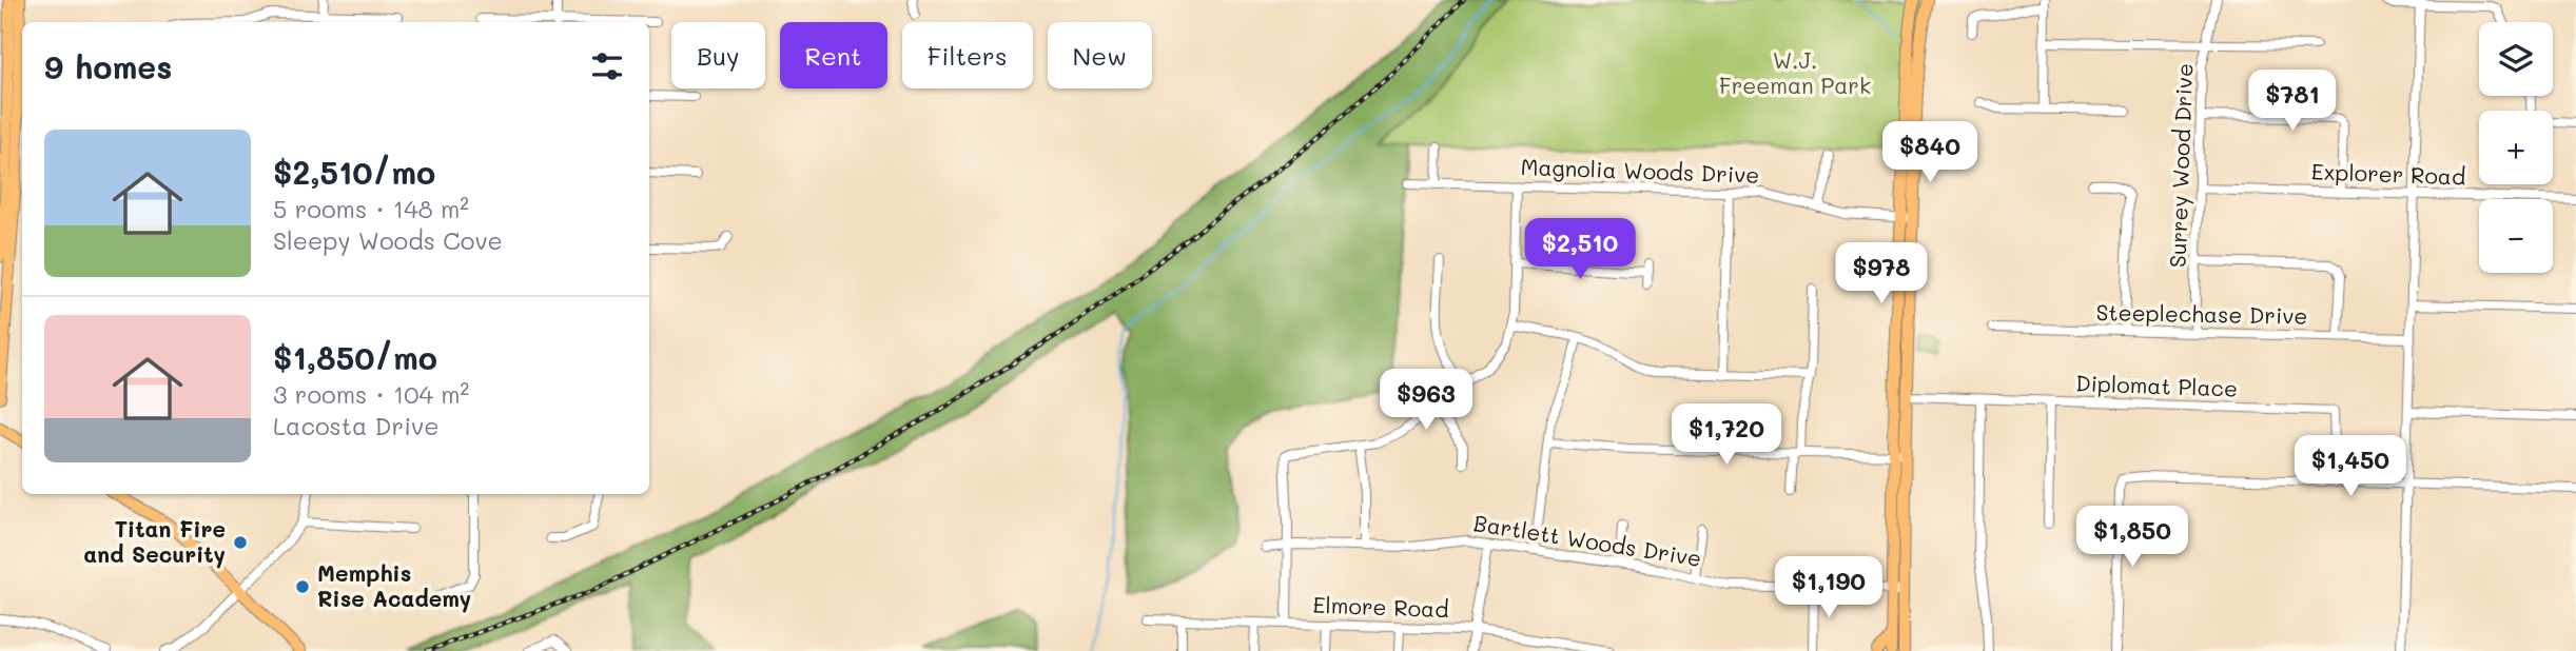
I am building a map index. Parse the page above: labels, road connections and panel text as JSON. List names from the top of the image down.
{
  "streets": {
    "street": [
      "Surrey Wood Drive",
      "Magnolia Woods Drive",
      "Explorer Road",
      "Steeplechase Drive",
      "Diplomat Place",
      "Bartlett Woods Drive",
      "Elmore Road"
    ]
  },
  "crossings": [
    ["Surrey Wood Drive", "Explorer Road"],
    ["Surrey Wood Drive", "Steeplechase Drive"]
  ],
  "parks": ["W.J. Freeman Park"],
  "places": ["Titan Fire and Security", "Memphis Rise Academy"],
  "page": {
    "map_buttons": ["+", "−"],
    "chip": [
      "Buy",
      "Rent",
      "Filters",
      "New"
    ],
    "heading": "9 homes",
    "price": [
      "$781",
      "$840",
      "$2,510",
      "$978",
      "$963",
      "$1,720",
      "$1,450",
      "$1,850",
      "$1,190"
    ],
    "list": [
      {
        "name": "$2,510/mo",
        "note": "5 rooms · 148 m² · Sleepy Woods Cove"
      },
      {
        "name": "$1,850/mo",
        "note": "3 rooms · 104 m² · Lacosta Drive"
      }
    ]
  }
}
